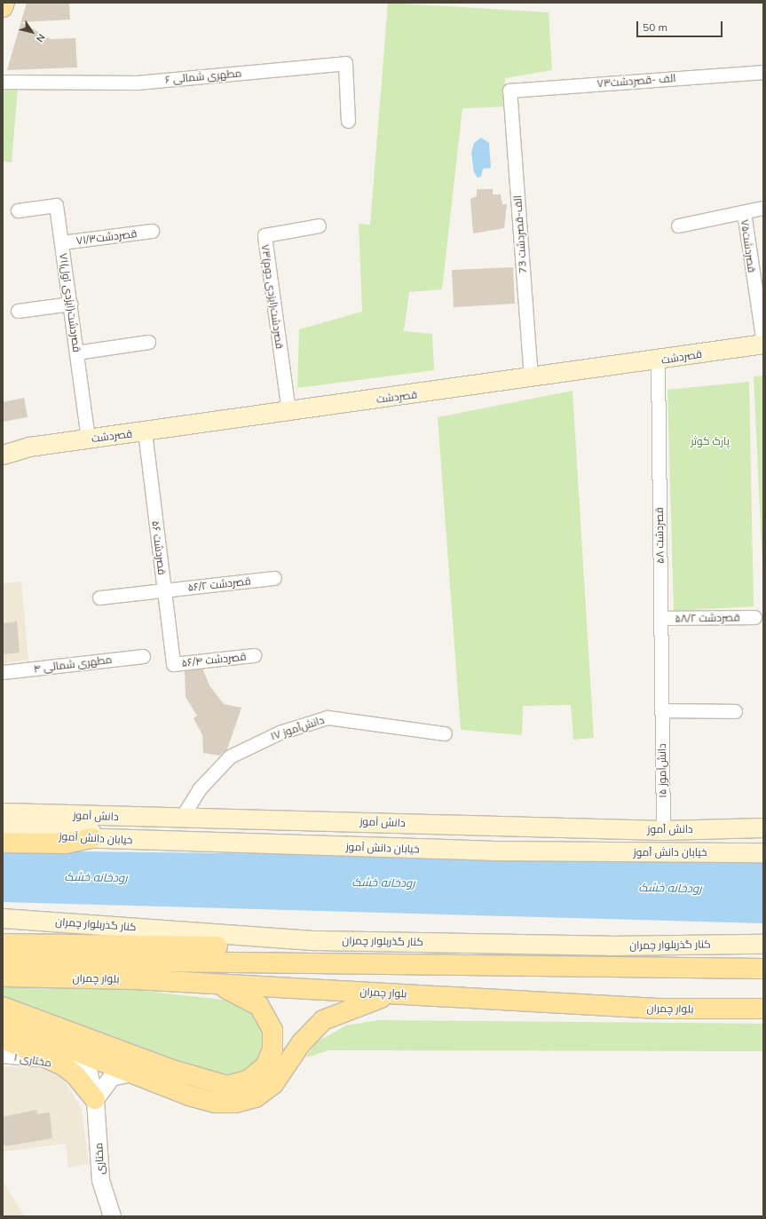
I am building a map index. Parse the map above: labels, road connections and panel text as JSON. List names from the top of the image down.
{
  "streets": {
    "main road": [
      "قصردشت",
      "دانش آموز",
      "خیابان دانش آموز",
      "کنار گذربلوار چمران",
      "بلوار چمران"
    ],
    "street": [
      "۶ مطهری شمالی",
      "الف -قصردشت۷۳",
      "73 الف-قصردشت",
      "قصردشت۷۱/۳",
      "قصردشت۷۵",
      "۷۳قصردشت(ایزدی دوم)",
      "۷۱قصردشت(ایزدی اول)",
      "قصردشت ۵۸",
      "۵۶ قصردشت",
      "۵۶/۲ قصردشت",
      "۵۸/۲ قصردشت",
      "۵۶/۴ قصردشت",
      "۴ مطهری شمالی",
      "دانش‌آموز ۱۷",
      "دانش‌آموز ۱۵",
      "۱ مختاری",
      "مختاری"
    ]
  },
  "crossings": [
    ["الف -قصردشت۷۳", "73 الف-قصردشت"],
    ["73 الف-قصردشت", "قصردشت"],
    ["قصردشت۷۱/۳", "۷۱قصردشت(ایزدی اول)"],
    ["قصردشت۷۵", "قصردشت"],
    ["۷۳قصردشت(ایزدی دوم)", "قصردشت"],
    ["۷۱قصردشت(ایزدی اول)", "قصردشت"],
    ["قصردشت", "قصردشت ۵۸"],
    ["قصردشت", "۵۶ قصردشت"],
    ["قصردشت ۵۸", "۵۸/۲ قصردشت"],
    ["قصردشت ۵۸", "دانش‌آموز ۱۵"],
    ["۵۶ قصردشت", "۵۶/۲ قصردشت"],
    ["۵۶ قصردشت", "۵۶/۴ قصردشت"],
    ["دانش‌آموز ۱۷", "دانش آموز"],
    ["دانش‌آموز ۱۵", "دانش آموز"]
  ],
  "water": ["رودخانه خشک"],
  "parks": ["پارک کوثر"],
  "scale_bar": "50 m",
  "north": "bottom right"
}
